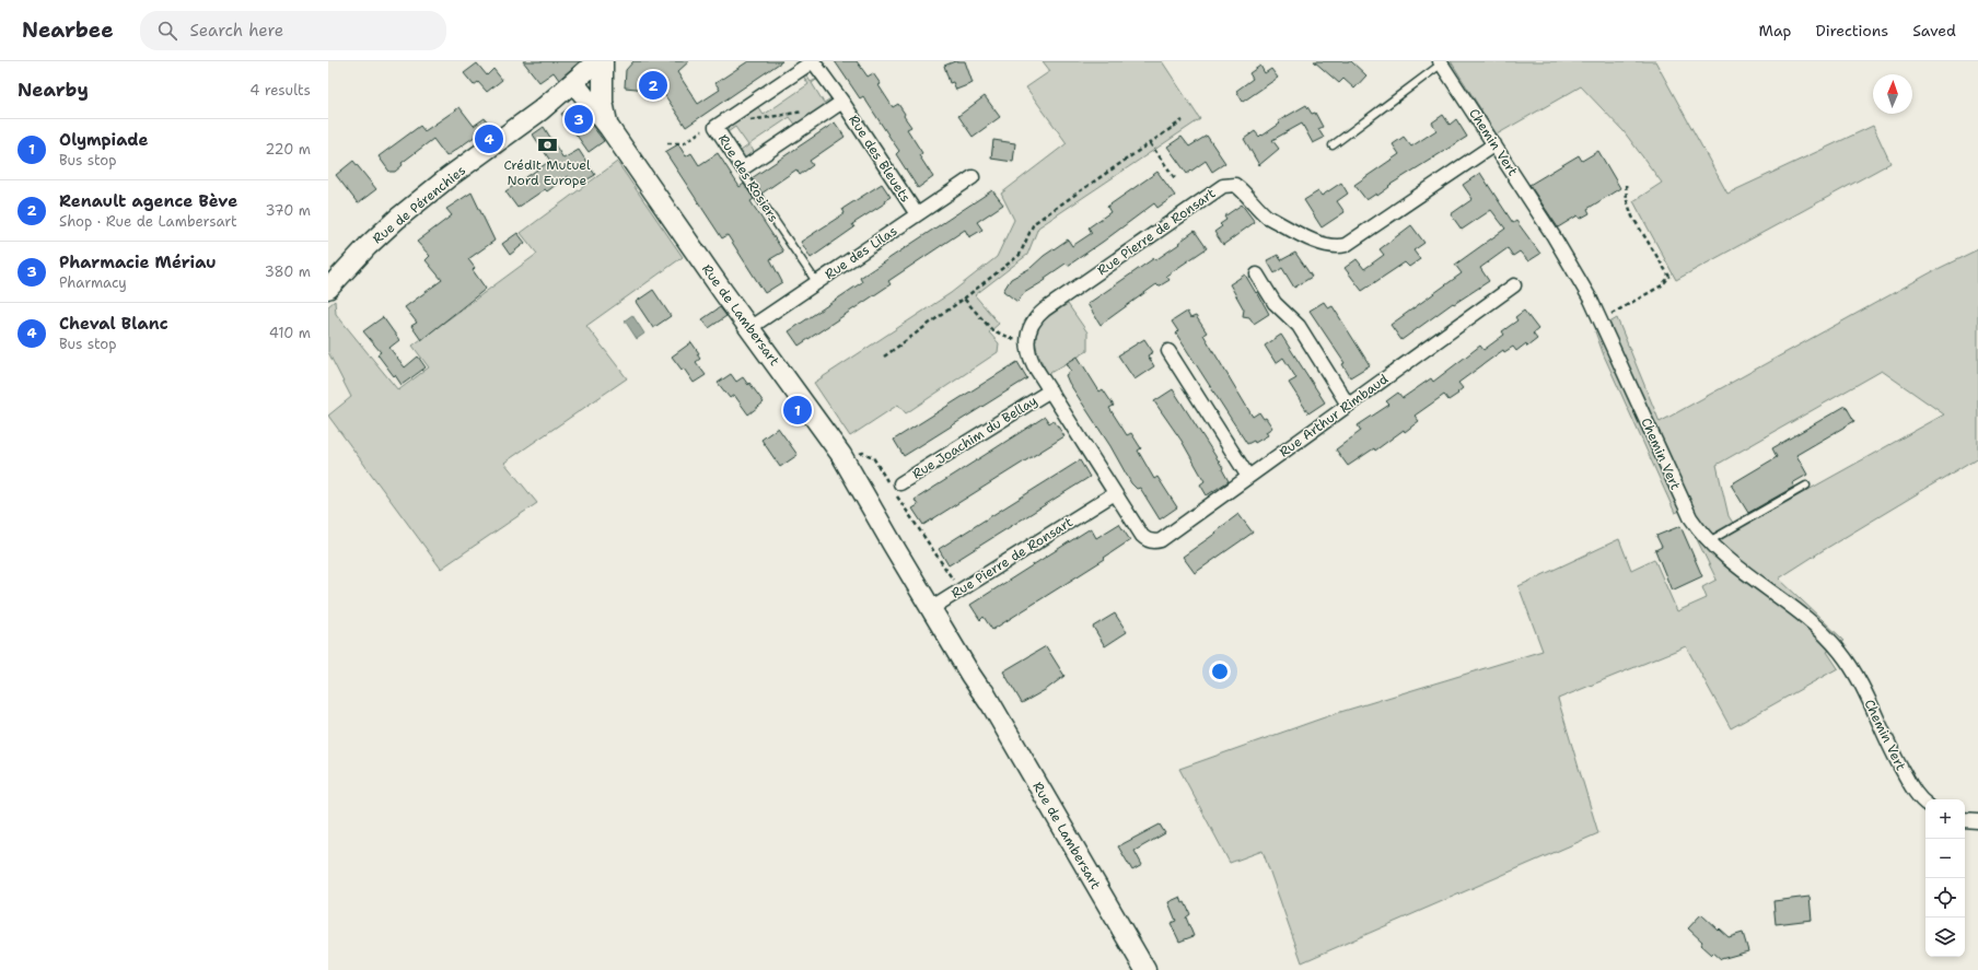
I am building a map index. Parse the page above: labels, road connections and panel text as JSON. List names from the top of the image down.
{
  "streets": {
    "main road": ["Rue de Pérenchies", "Rue de Lambersart"],
    "street": [
      "Chemin Vert",
      "Rue des Bleuets",
      "Rue des Rosiers",
      "Rue Pierre de Ronsart",
      "Rue des Lilas",
      "Rue Arthur Rimbaud",
      "Rue Joachim du Bellay"
    ]
  },
  "crossings": [
    ["Chemin Vert", "Rue Pierre de Ronsart"],
    ["Rue des Bleuets", "Rue des Rosiers"],
    ["Rue des Bleuets", "Rue des Lilas"],
    ["Rue des Rosiers", "Rue des Lilas"],
    ["Rue de Pérenchies", "Rue de Lambersart"],
    ["Rue Pierre de Ronsart", "Rue de Lambersart"],
    ["Rue Pierre de Ronsart", "Rue Arthur Rimbaud"],
    ["Rue des Lilas", "Rue de Lambersart"]
  ],
  "places": {
    "bank": ["Crédit Mutuel Nord Europe"]
  },
  "north": "top",
  "page": {
    "header": "Nearbee",
    "search": "Search here",
    "nav": ["Map", "Directions", "Saved"],
    "heading": ["Nearby", "4 results"],
    "pins": [
      "2",
      "3",
      "4",
      "1"
    ],
    "list": [
      {
        "mark": "1",
        "name": "Olympiade",
        "note": "Bus stop",
        "value": "220 m"
      },
      {
        "mark": "2",
        "name": "Renault agence Bève",
        "note": "Shop · Rue de Lambersart",
        "value": "370 m"
      },
      {
        "mark": "3",
        "name": "Pharmacie Mériau",
        "note": "Pharmacy",
        "value": "380 m"
      },
      {
        "mark": "4",
        "name": "Cheval Blanc",
        "note": "Bus stop",
        "value": "410 m"
      }
    ],
    "map_buttons": ["+", "−"]
  }
}
